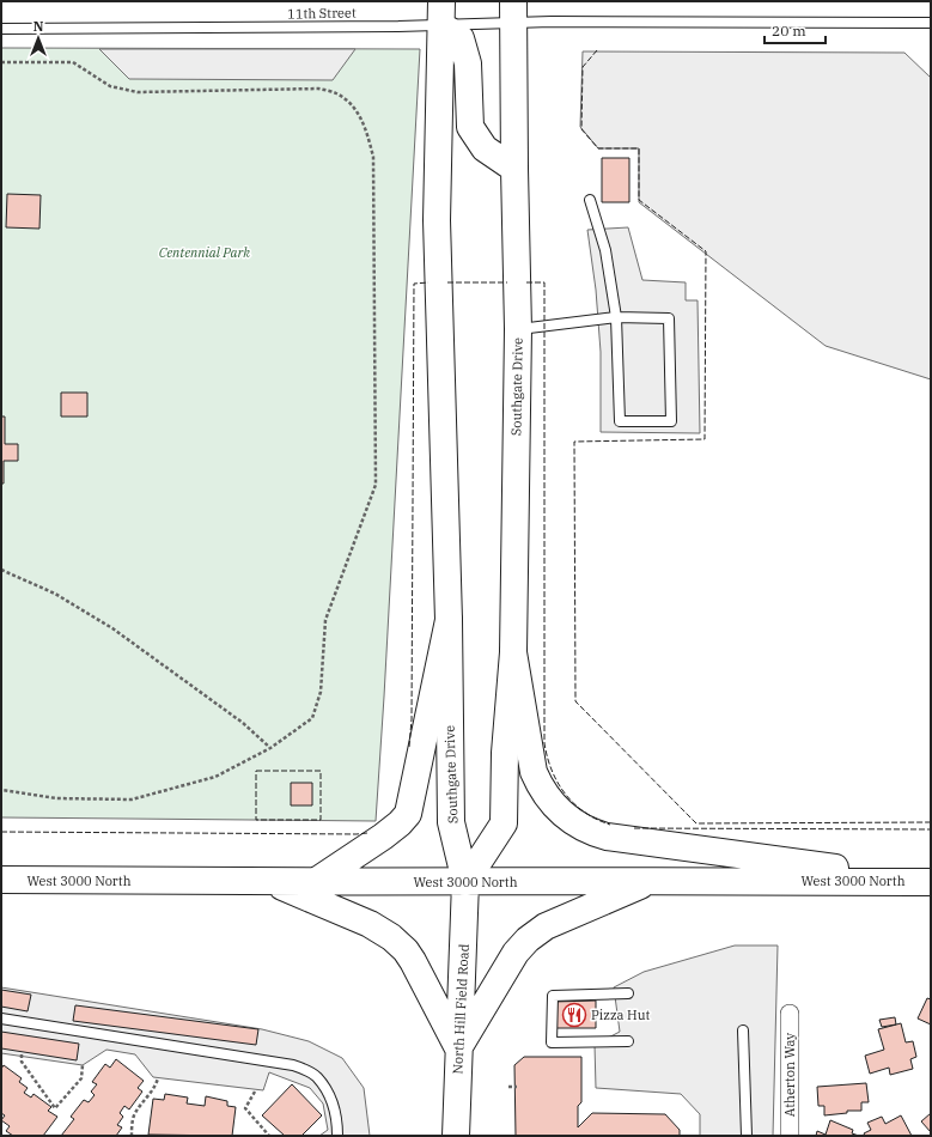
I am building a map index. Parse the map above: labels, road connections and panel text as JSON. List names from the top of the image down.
{
  "streets": {
    "main road": ["Southgate Drive", "West 3000 North", "North Hill Field Road"],
    "street": ["Atherton Way"],
    "lane": ["11th Street"]
  },
  "crossings": [
    ["11th Street", "Southgate Drive"],
    ["Southgate Drive", "West 3000 North"],
    ["Southgate Drive", "North Hill Field Road"],
    ["West 3000 North", "North Hill Field Road"]
  ],
  "parks": ["Centennial Park"],
  "places": {
    "restaurant": ["Pizza Hut"]
  },
  "scale_bar": "20 m",
  "north": "top"
}
